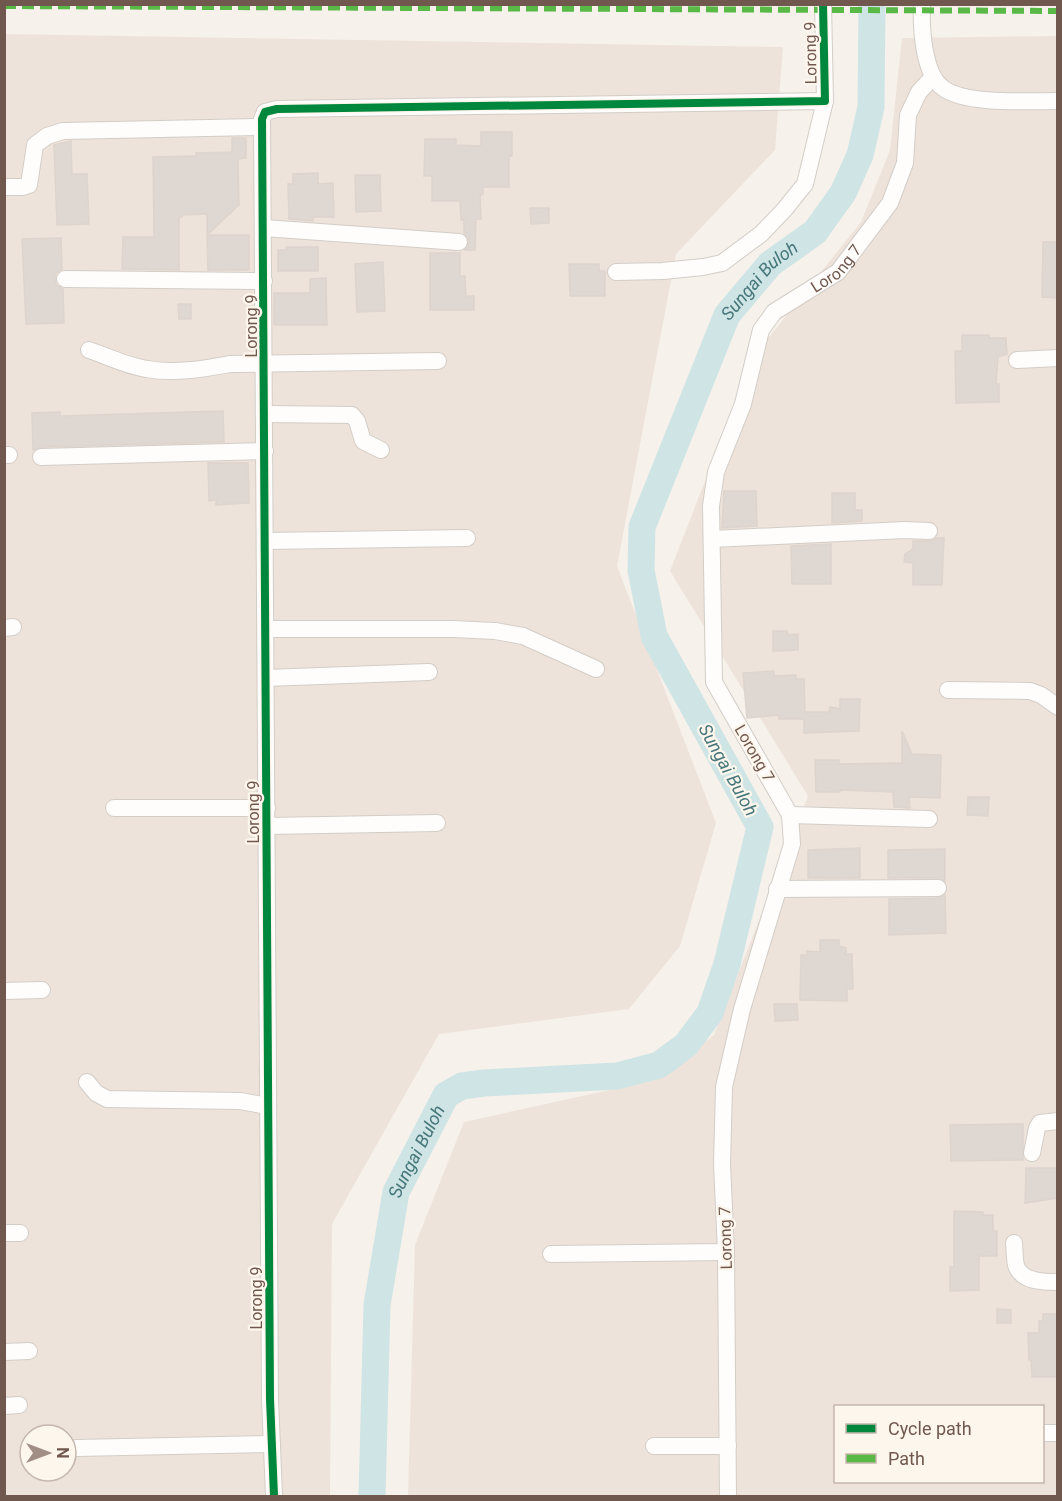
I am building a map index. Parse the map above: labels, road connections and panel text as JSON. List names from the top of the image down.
{
  "streets": {
    "street": ["Lorong 9", "Lorong 7"]
  },
  "water": ["Sungai Buloh"],
  "legend": ["Cycle path", "Path"],
  "north": "right"
}
